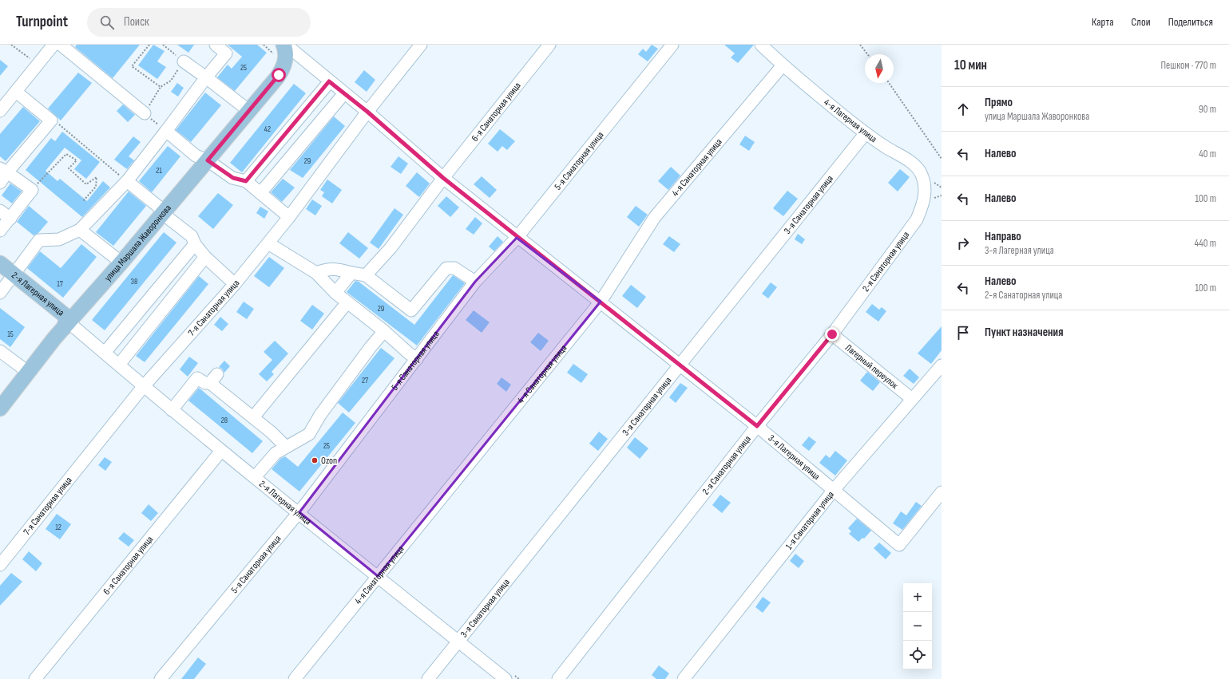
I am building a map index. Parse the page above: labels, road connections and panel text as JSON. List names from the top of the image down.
{
  "streets": {
    "main road": ["улица Маршала Жаворонкова", "2-я Лагерная улица"],
    "street": [
      "6-я Санаторная улица",
      "4-я Лагерная улица",
      "5-я Санаторная улица",
      "4-я Санаторная улица",
      "3-я Санаторная улица",
      "2-я Санаторная улица",
      "7-я Санаторная улица",
      "Лагерный переулок",
      "3-я Лагерная улица",
      "1-я Санаторная улица"
    ]
  },
  "crossings": [
    ["6-я Санаторная улица", "2-я Лагерная улица"],
    ["6-я Санаторная улица", "3-я Лагерная улица"],
    ["4-я Лагерная улица", "4-я Санаторная улица"],
    ["4-я Лагерная улица", "3-я Санаторная улица"],
    ["4-я Лагерная улица", "2-я Санаторная улица"],
    ["5-я Санаторная улица", "2-я Лагерная улица"],
    ["5-я Санаторная улица", "3-я Лагерная улица"],
    ["4-я Санаторная улица", "2-я Лагерная улица"],
    ["4-я Санаторная улица", "3-я Лагерная улица"],
    ["3-я Санаторная улица", "2-я Лагерная улица"],
    ["3-я Санаторная улица", "3-я Лагерная улица"],
    ["улица Маршала Жаворонкова", "2-я Лагерная улица"],
    ["улица Маршала Жаворонкова", "3-я Лагерная улица"],
    ["2-я Санаторная улица", "Лагерный переулок"],
    ["2-я Санаторная улица", "3-я Лагерная улица"],
    ["2-я Лагерная улица", "7-я Санаторная улица"],
    ["7-я Санаторная улица", "3-я Лагерная улица"],
    ["Лагерный переулок", "1-я Санаторная улица"],
    ["3-я Лагерная улица", "1-я Санаторная улица"]
  ],
  "places": ["Ozon"],
  "house_numbers": [
    "25",
    "42",
    "29",
    "21",
    "38",
    "17",
    "29",
    "15",
    "27",
    "28",
    "25",
    "12"
  ],
  "north": "bottom",
  "page": {
    "header": "Turnpoint",
    "search": "Поиск",
    "nav": ["Карта", "Слои", "Поделиться"],
    "heading": ["10 мин", "Пешком · 770 m"],
    "list": [
      ["Прямо", "улица Маршала Жаворонкова", "90 m"],
      ["Налево", "40 m"],
      ["Налево", "100 m"],
      ["Направо", "3-я Лагерная улица", "440 m"],
      ["Налево", "2-я Санаторная улица", "100 m"],
      "Пункт назначения"
    ],
    "map_buttons": ["+", "−"]
  }
}
